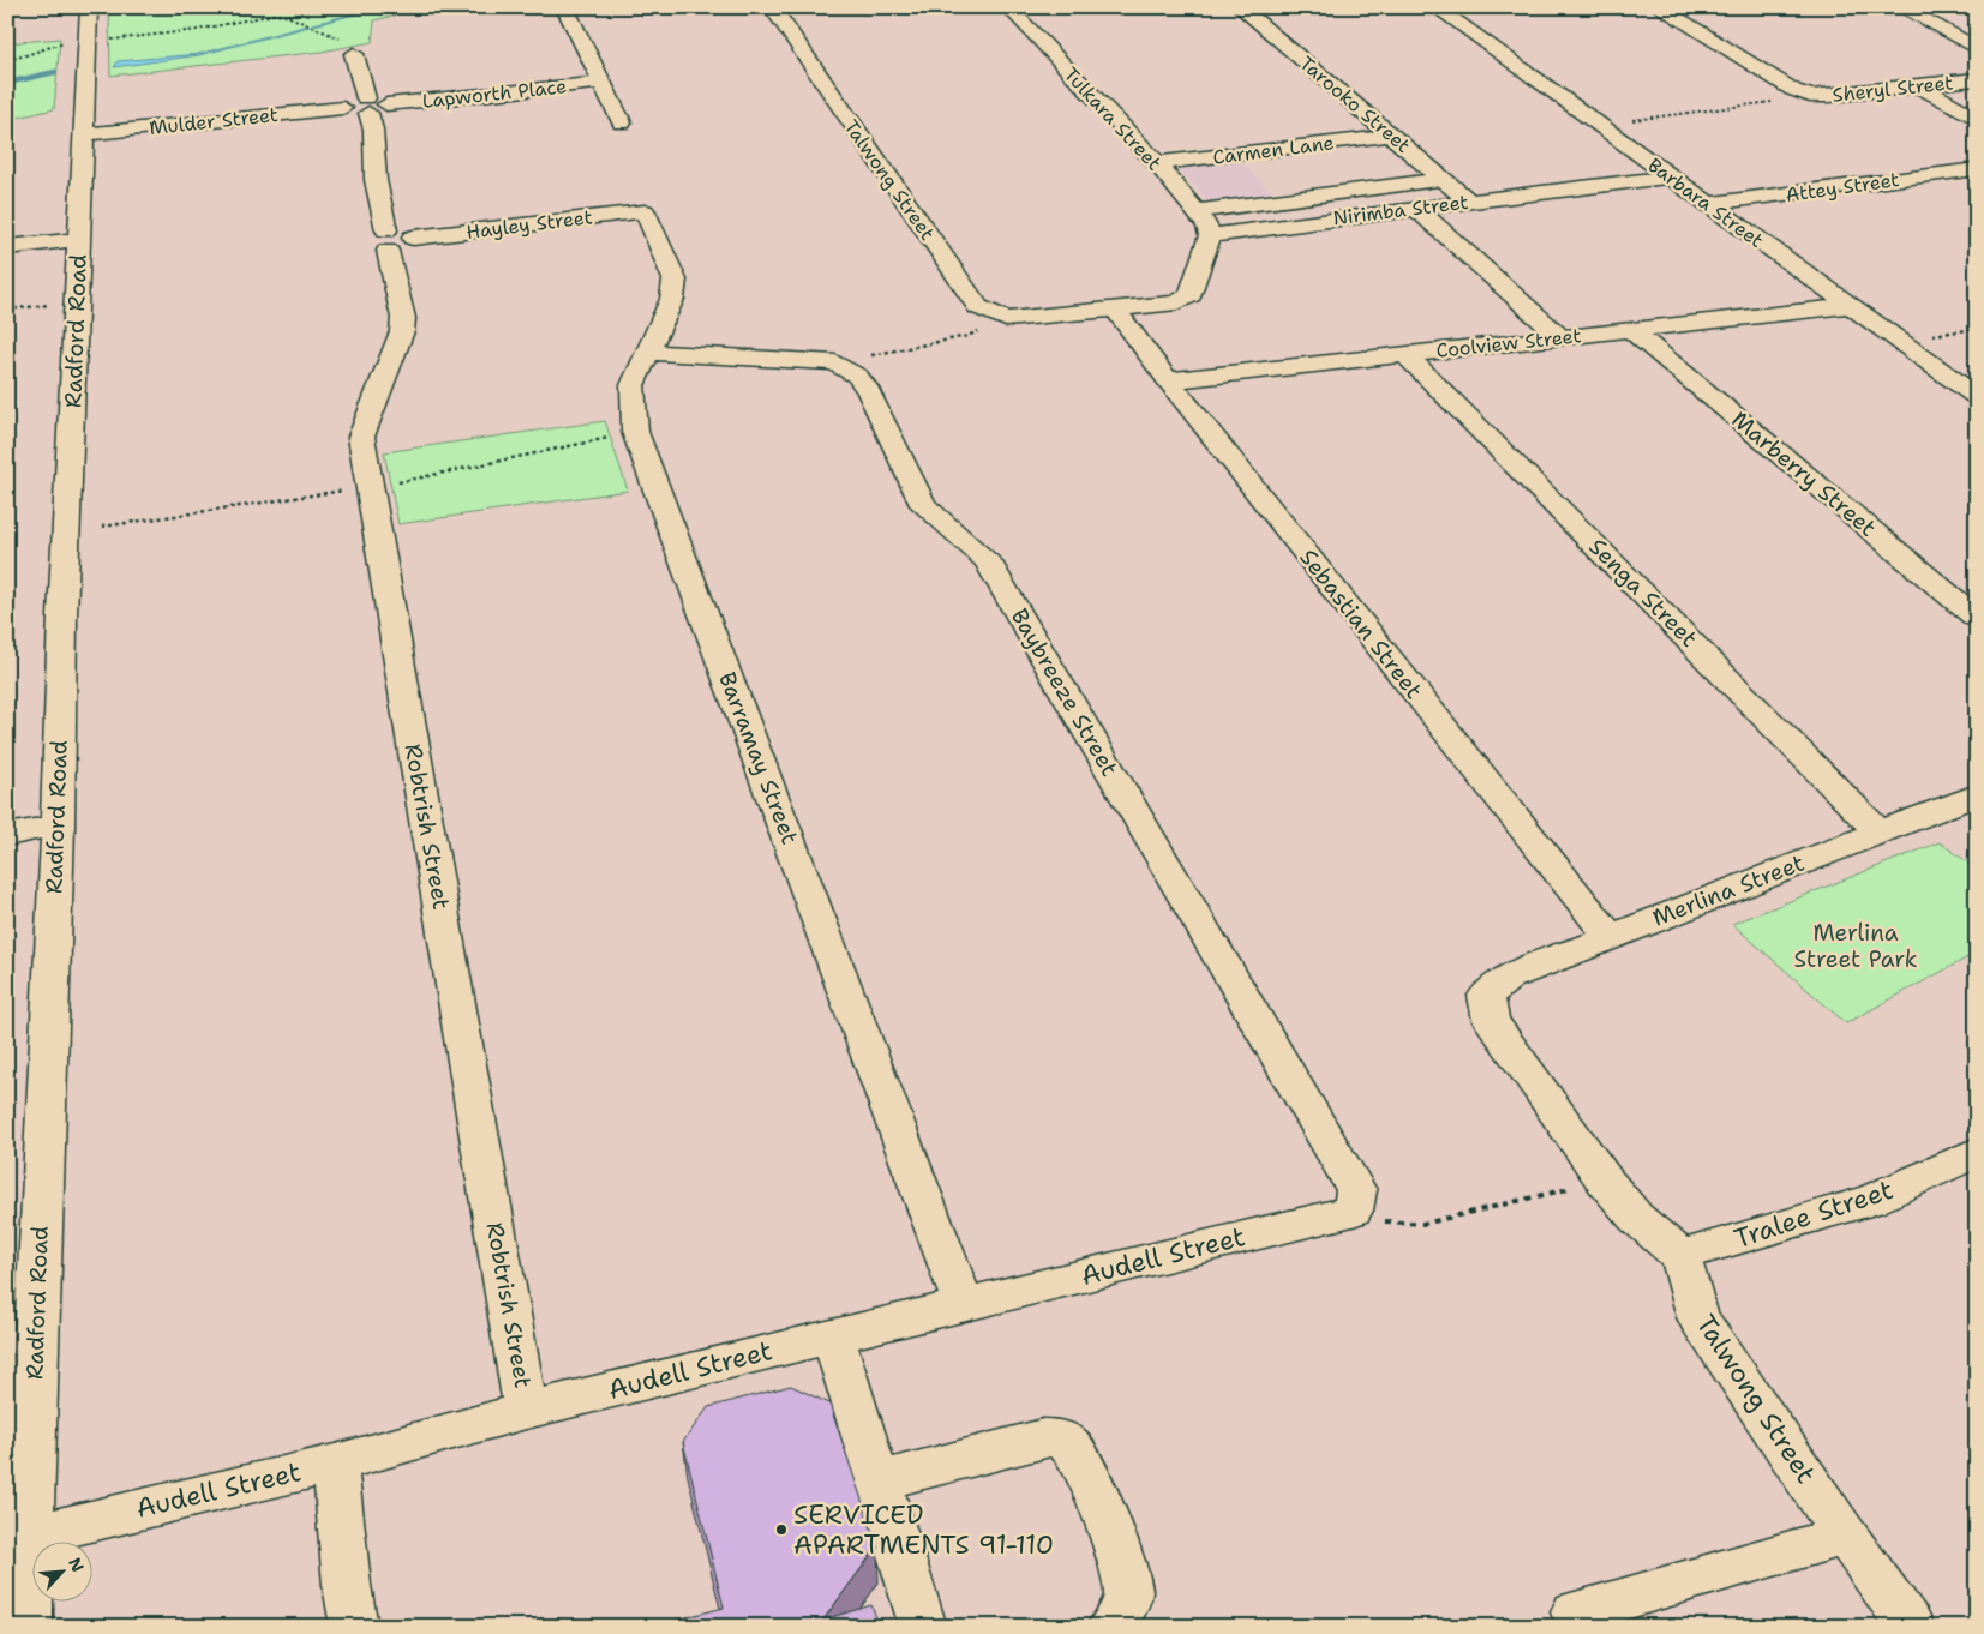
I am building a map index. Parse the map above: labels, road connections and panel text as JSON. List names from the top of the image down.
{
  "streets": {
    "street": [
      "Sheryl Street",
      "Lapworth Place",
      "Tarooko Street",
      "Tulkara Street",
      "Mulder Street",
      "Carmen Lane",
      "Talwong Street",
      "Attey Street",
      "Barbara Street",
      "Nirimba Street",
      "Hayley Street",
      "Radford Road",
      "Coolview Street",
      "Marberry Street",
      "Senga Street",
      "Sebastian Street",
      "Baybreeze Street",
      "Barramay Street",
      "Robtrish Street",
      "Merlina Street",
      "Tralee Street",
      "Audell Street"
    ]
  },
  "crossings": [
    ["Lapworth Place", "Mulder Street"],
    ["Lapworth Place", "Robtrish Street"],
    ["Tarooko Street", "Carmen Lane"],
    ["Tarooko Street", "Nirimba Street"],
    ["Tulkara Street", "Carmen Lane"],
    ["Tulkara Street", "Nirimba Street"],
    ["Mulder Street", "Radford Road"],
    ["Talwong Street", "Tralee Street"],
    ["Attey Street", "Barbara Street"],
    ["Barbara Street", "Nirimba Street"],
    ["Barbara Street", "Coolview Street"],
    ["Hayley Street", "Barramay Street"],
    ["Hayley Street", "Robtrish Street"],
    ["Radford Road", "Audell Street"],
    ["Coolview Street", "Marberry Street"],
    ["Coolview Street", "Senga Street"],
    ["Coolview Street", "Sebastian Street"],
    ["Senga Street", "Merlina Street"],
    ["Sebastian Street", "Merlina Street"],
    ["Baybreeze Street", "Audell Street"],
    ["Barramay Street", "Audell Street"],
    ["Robtrish Street", "Audell Street"]
  ],
  "parks": ["Merlina Street Park"],
  "places": ["SERVICED APARTMENTS 91-110"],
  "north": "top right"
}
